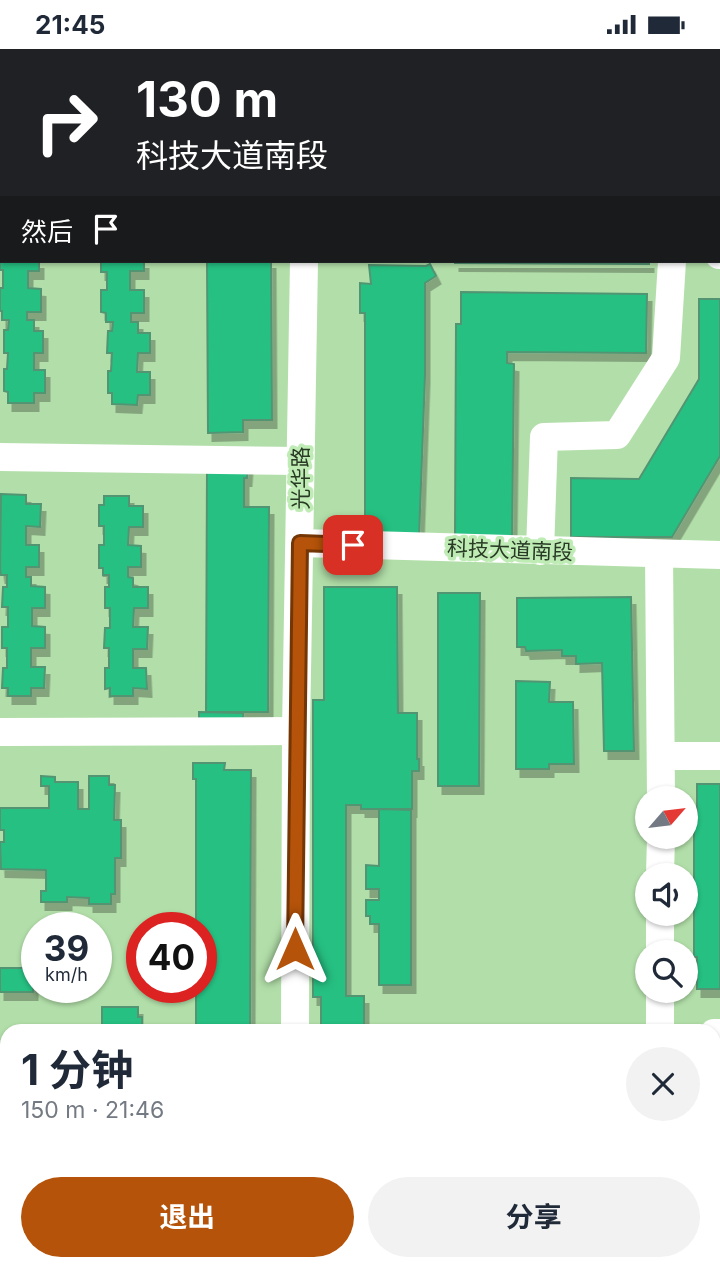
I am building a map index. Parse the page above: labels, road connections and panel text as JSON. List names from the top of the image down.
{
  "streets": {
    "street": ["光华路", "科技大道南段"]
  },
  "crossings": [
    ["光华路", "科技大道南段"]
  ],
  "north": "top right",
  "page": {
    "status": "21:45",
    "turn": ["130 m", "科技大道南段"],
    "then": "然后",
    "speed": "39 km/h",
    "limit": "40",
    "heading": ["1 分钟", "150 m · 21:46"],
    "buttons": ["退出", "分享"]
  }
}
